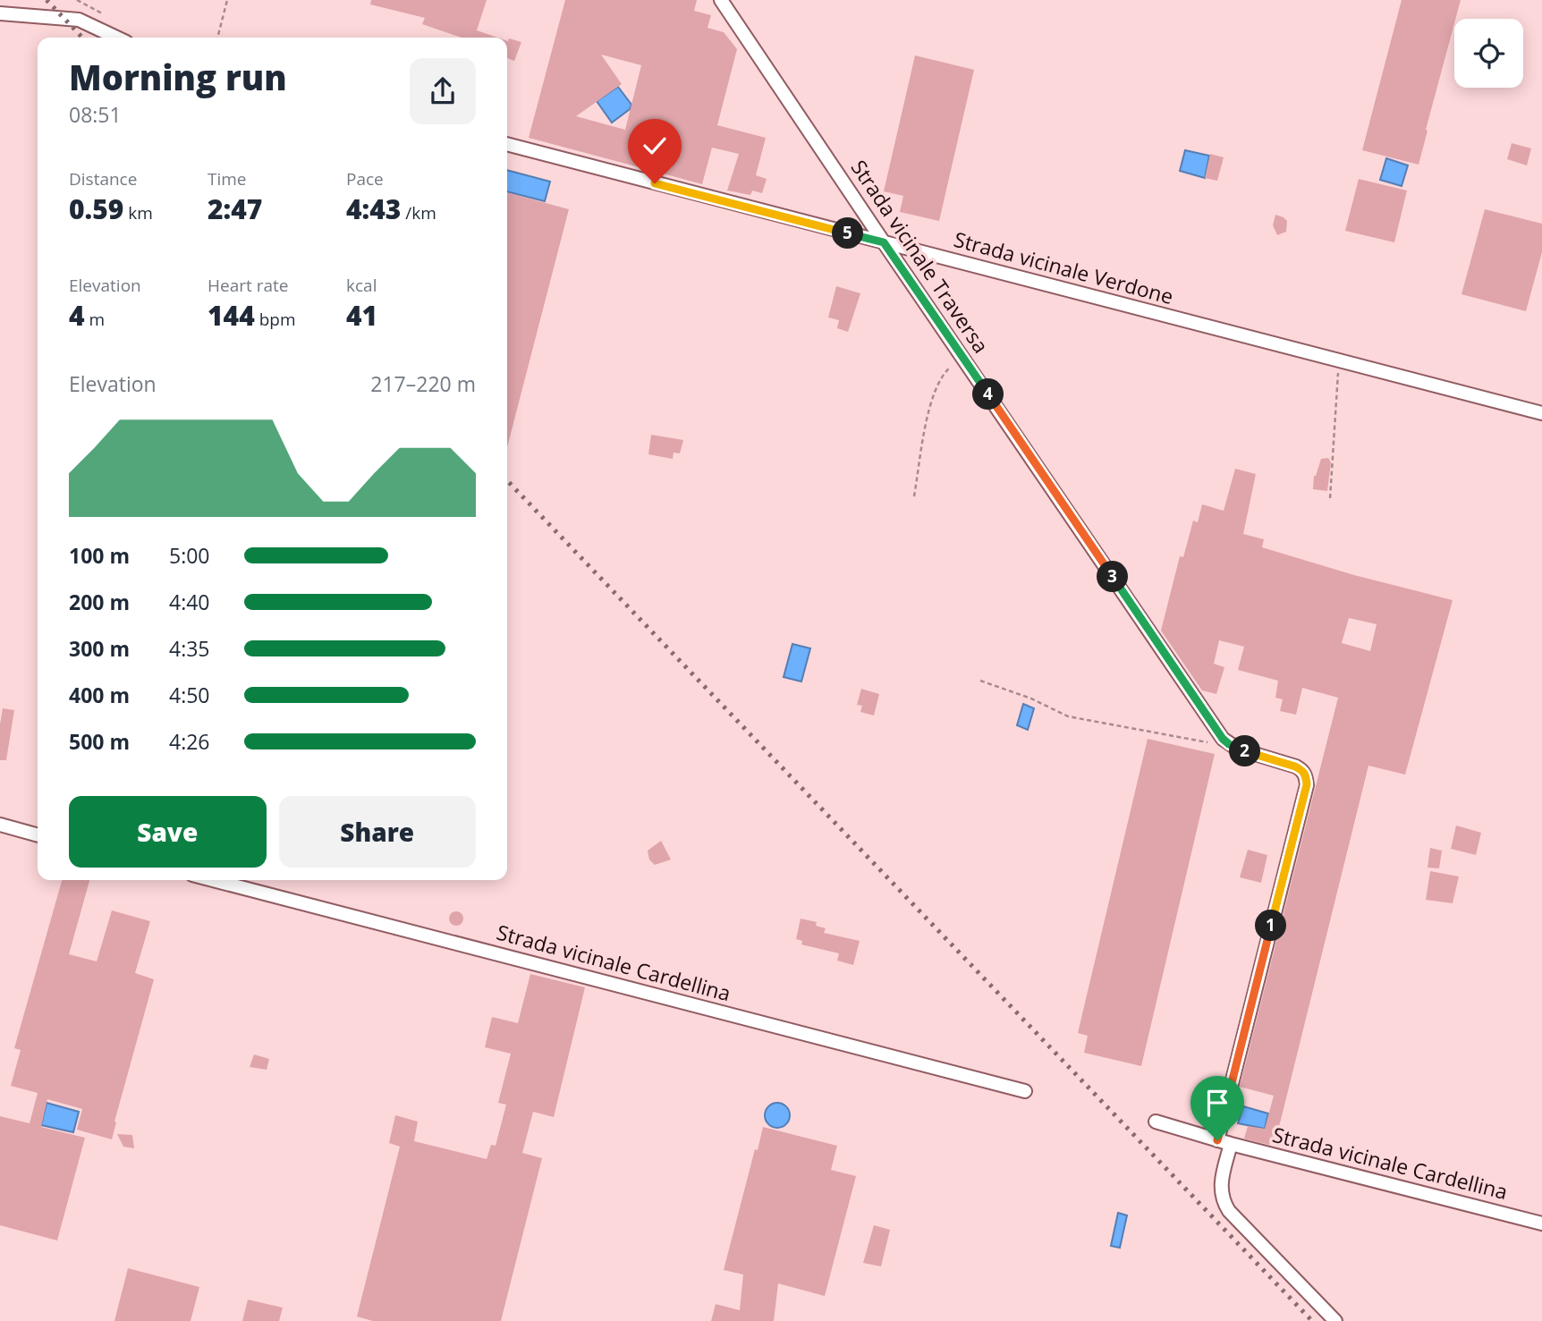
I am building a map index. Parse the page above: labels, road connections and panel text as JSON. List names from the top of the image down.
{
  "streets": {
    "street": ["Strada vicinale Traversa", "Strada vicinale Verdone", "Strada vicinale Cardellina"]
  },
  "crossings": [
    ["Strada vicinale Traversa", "Strada vicinale Verdone"],
    ["Strada vicinale Traversa", "Strada vicinale Cardellina"]
  ],
  "page": {
    "heading": ["Morning run", "08:51"],
    "stats": [
      ["Distance", "0.59 km"],
      ["Time", "2:47"],
      ["Pace", "4:43 /km"],
      ["Elevation", "4 m"],
      ["Heart rate", "144 bpm"],
      ["kcal", "41"]
    ],
    "pins": [
      "5",
      "4",
      "3",
      "2",
      "1"
    ],
    "chart": ["Elevation", "217–220 m"],
    "list": [
      {
        "name": "100 m",
        "note": "5:00"
      },
      {
        "name": "200 m",
        "note": "4:40"
      },
      {
        "name": "300 m",
        "note": "4:35"
      },
      {
        "name": "400 m",
        "note": "4:50"
      },
      {
        "name": "500 m",
        "note": "4:26"
      }
    ],
    "buttons": ["Save", "Share"]
  }
}
